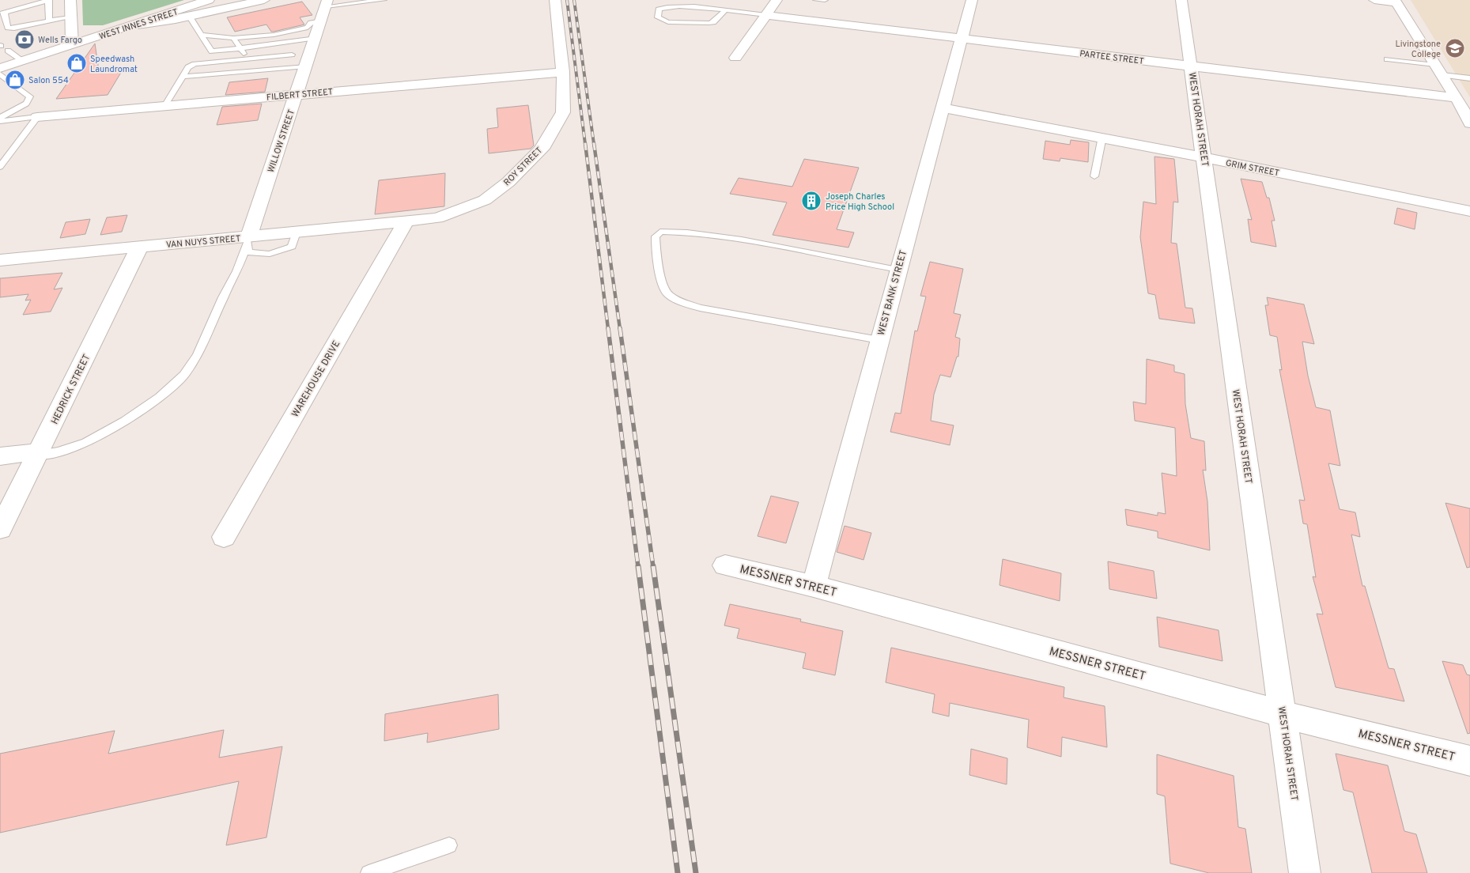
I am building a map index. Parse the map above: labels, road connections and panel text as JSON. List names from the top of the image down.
{
  "streets": {
    "street": [
      "WEST INNES STREET",
      "PARTEE STREET",
      "FILBERT STREET",
      "WEST HORAH STREET",
      "WILLOW STREET",
      "ROY STREET",
      "GRIM STREET",
      "VAN NUYS STREET",
      "WEST BANK STREET",
      "WAREHOUSE DRIVE",
      "HEDRICK STREET",
      "MESSNER STREET"
    ]
  },
  "crossings": [
    ["PARTEE STREET", "WEST HORAH STREET"],
    ["PARTEE STREET", "WEST BANK STREET"],
    ["FILBERT STREET", "WILLOW STREET"],
    ["FILBERT STREET", "ROY STREET"],
    ["WEST HORAH STREET", "GRIM STREET"],
    ["WEST HORAH STREET", "MESSNER STREET"],
    ["WILLOW STREET", "VAN NUYS STREET"],
    ["ROY STREET", "VAN NUYS STREET"],
    ["ROY STREET", "WAREHOUSE DRIVE"],
    ["GRIM STREET", "WEST BANK STREET"],
    ["VAN NUYS STREET", "WAREHOUSE DRIVE"],
    ["VAN NUYS STREET", "HEDRICK STREET"],
    ["WEST BANK STREET", "MESSNER STREET"]
  ],
  "places": {
    "bank": ["Wells Fargo"],
    "school or university": ["Livingstone College"],
    "shop": ["Speedwash Laundromat", "Salon 554"],
    "building": ["Joseph Charles Price High School"]
  }
}
